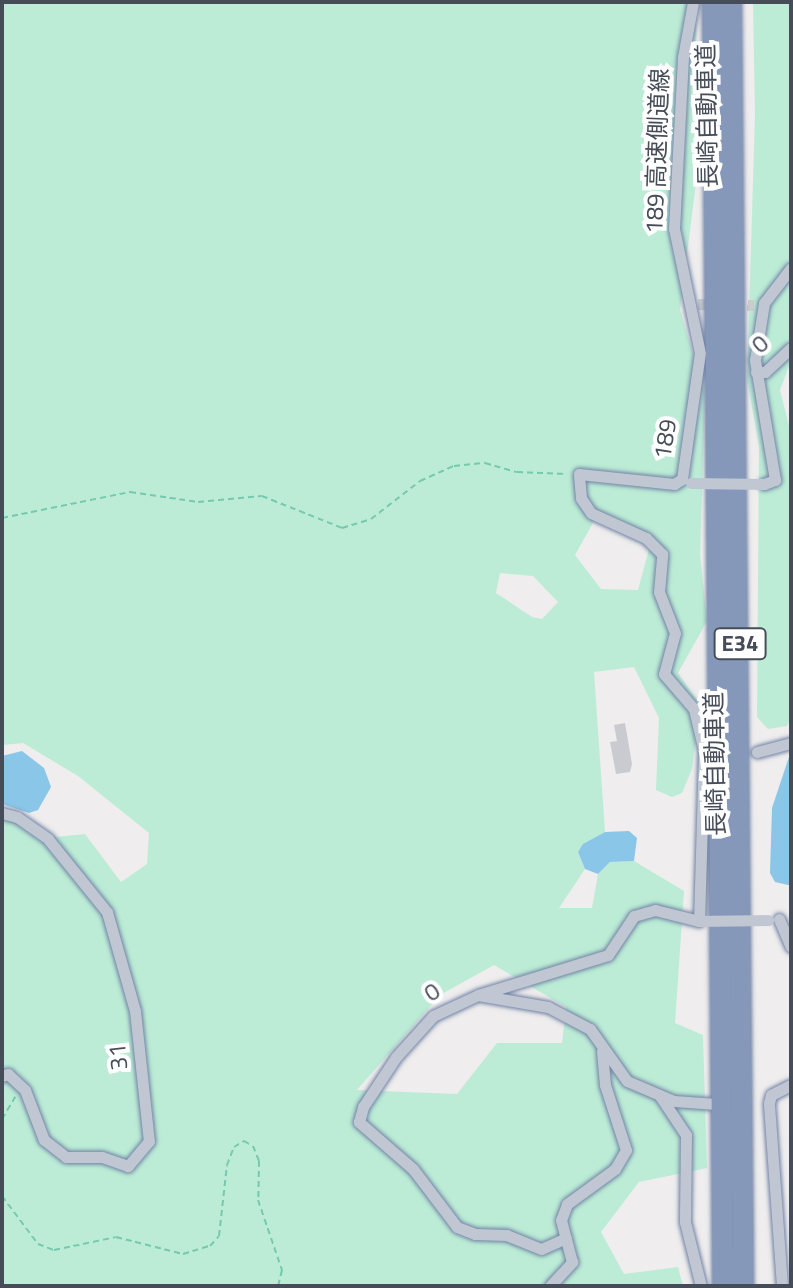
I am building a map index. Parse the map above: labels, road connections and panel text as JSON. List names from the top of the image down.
{
  "streets": {
    "highway": ["長崎自動車道", "E34"],
    "street": [
      "189 高速側道線",
      "0",
      "189",
      "31"
    ]
  },
  "crossings": [
    ["189 高速側道線", "189"],
    ["0", "189"]
  ]
}
